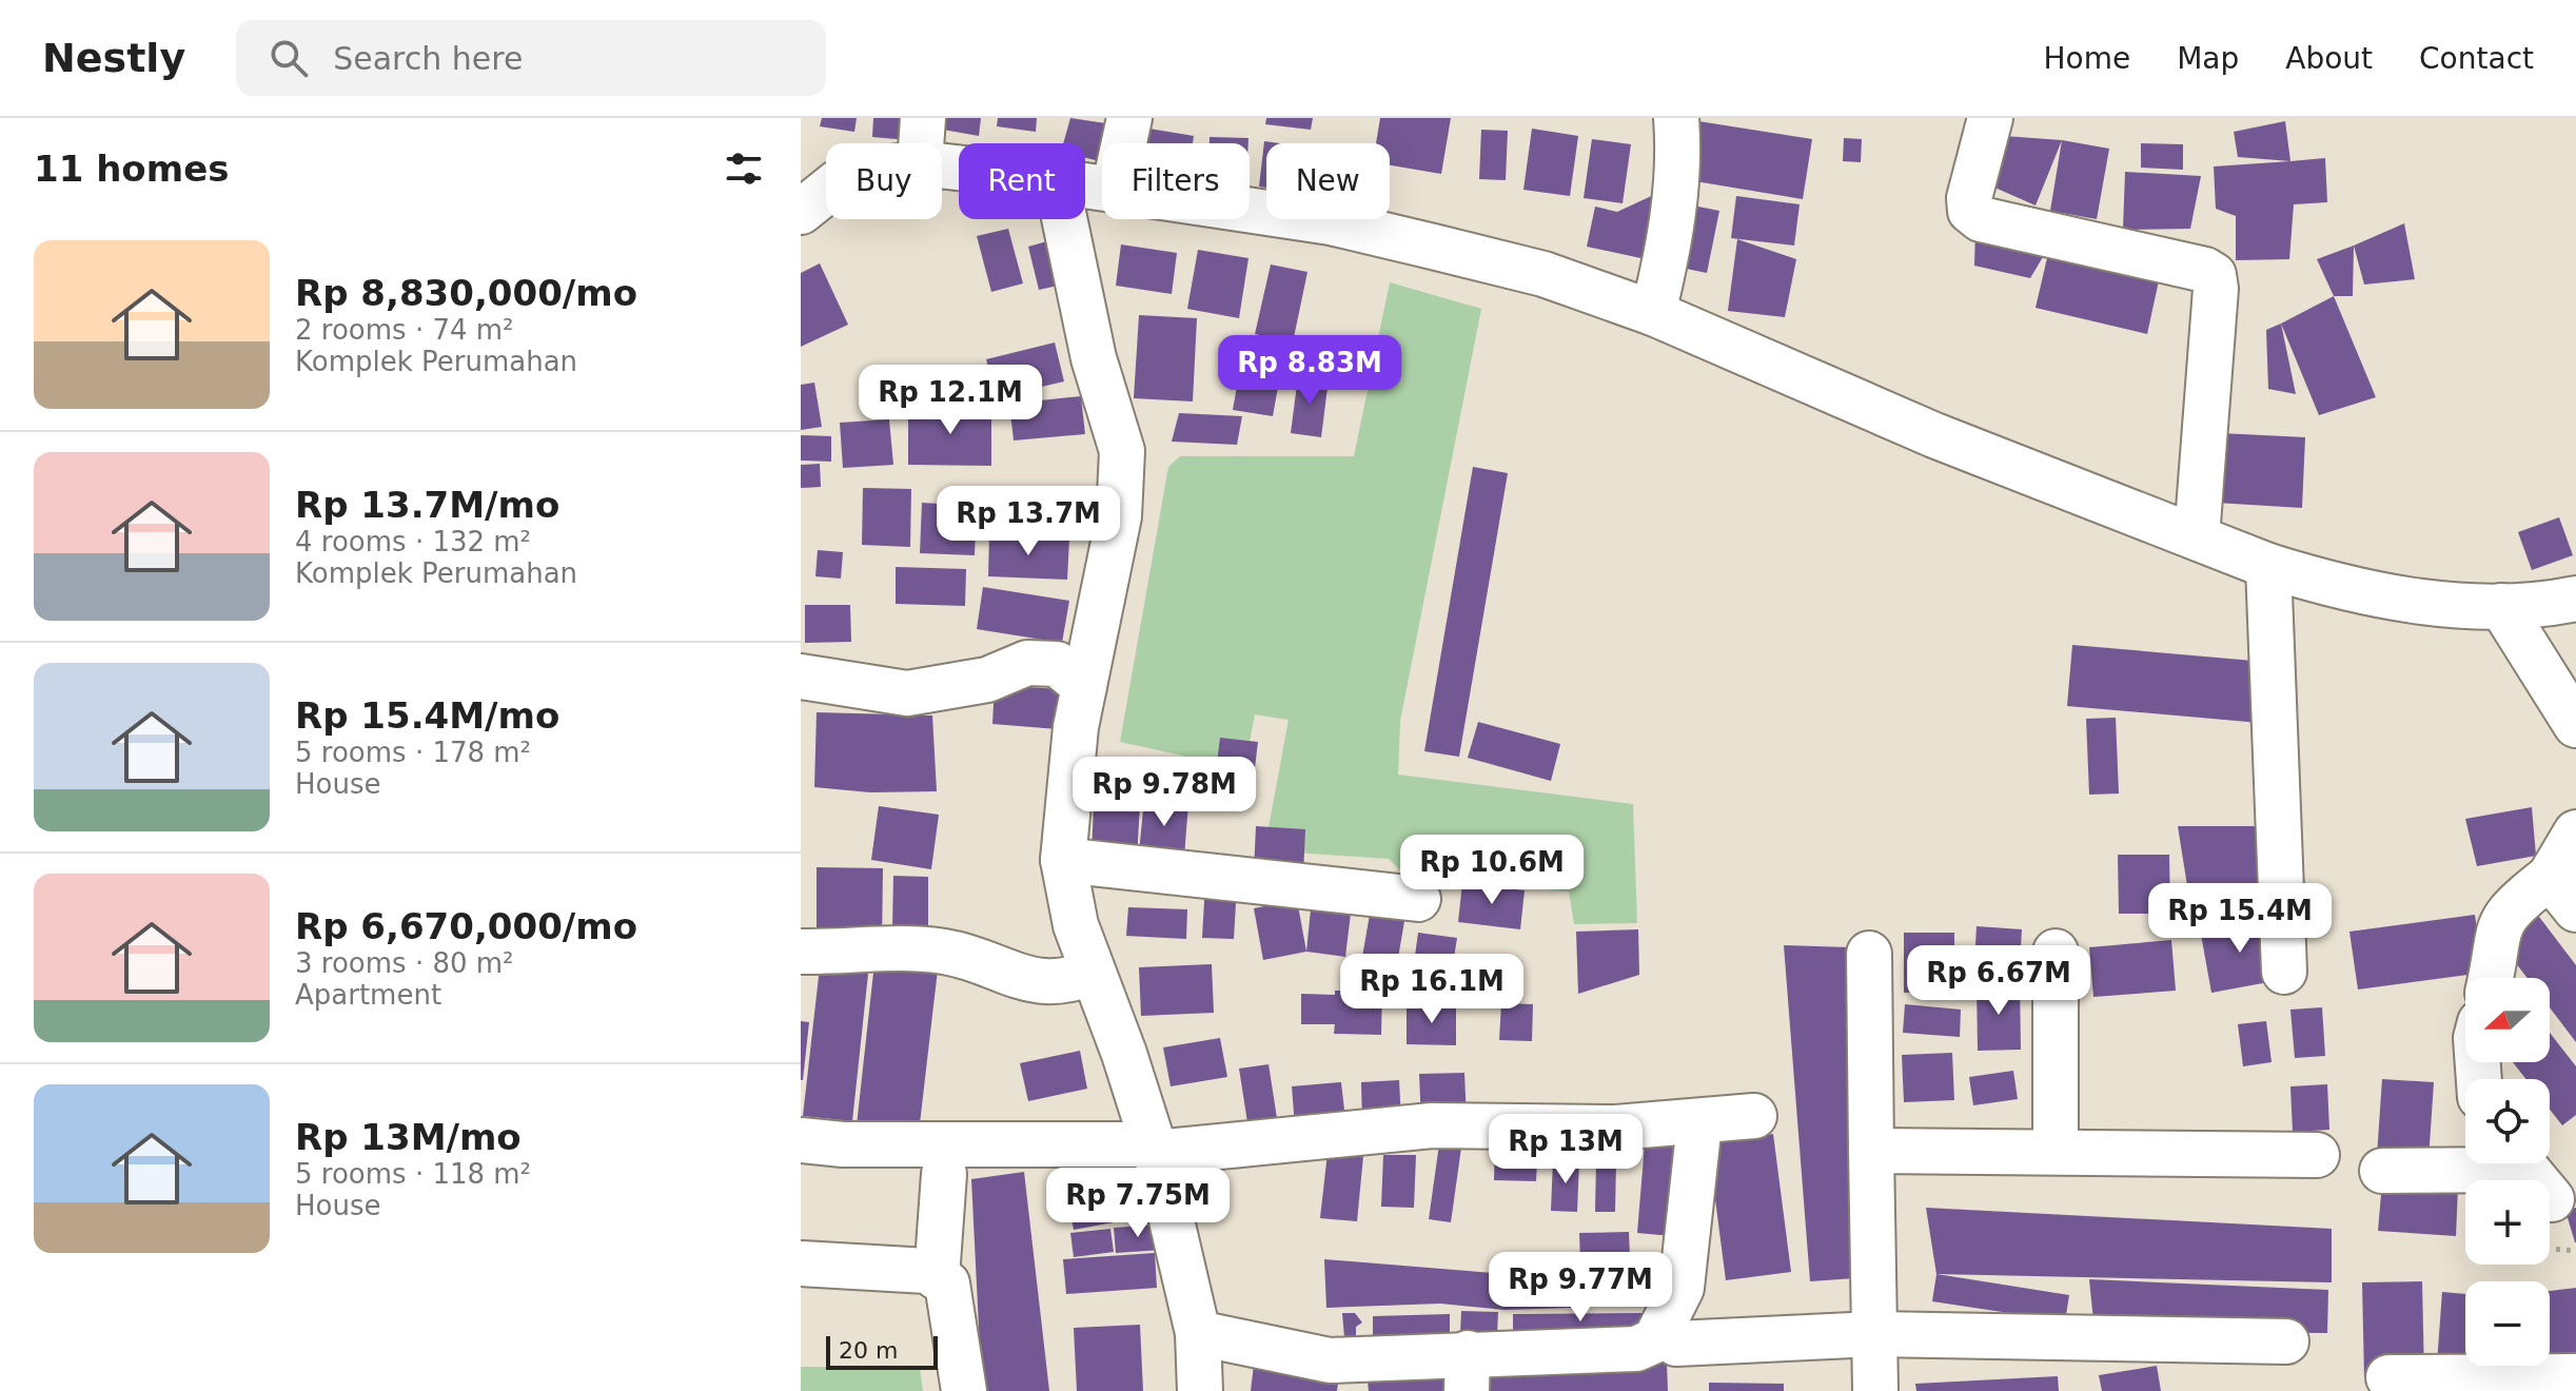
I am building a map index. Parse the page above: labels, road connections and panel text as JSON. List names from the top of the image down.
{
  "scale_bar": "20 m",
  "north": "left",
  "page": {
    "header": "Nestly",
    "search": "Search here",
    "nav": [
      "Home",
      "Map",
      "About",
      "Contact"
    ],
    "heading": "11 homes",
    "chip": [
      "Buy",
      "Rent",
      "Filters",
      "New"
    ],
    "list": [
      {
        "name": "Rp 8,830,000/mo",
        "note": "2 rooms · 74 m² · Komplek Perumahan"
      },
      {
        "name": "Rp 13.7M/mo",
        "note": "4 rooms · 132 m² · Komplek Perumahan"
      },
      {
        "name": "Rp 15.4M/mo",
        "note": "5 rooms · 178 m² · House"
      },
      {
        "name": "Rp 6,670,000/mo",
        "note": "3 rooms · 80 m² · Apartment"
      },
      {
        "name": "Rp 13M/mo",
        "note": "5 rooms · 118 m² · House"
      }
    ],
    "price": [
      "Rp 8.83M",
      "Rp 12.1M",
      "Rp 13.7M",
      "Rp 9.78M",
      "Rp 10.6M",
      "Rp 15.4M",
      "Rp 6.67M",
      "Rp 16.1M",
      "Rp 13M",
      "Rp 7.75M",
      "Rp 9.77M"
    ],
    "map_buttons": ["+", "−"],
    "scale": "20 m"
  }
}
